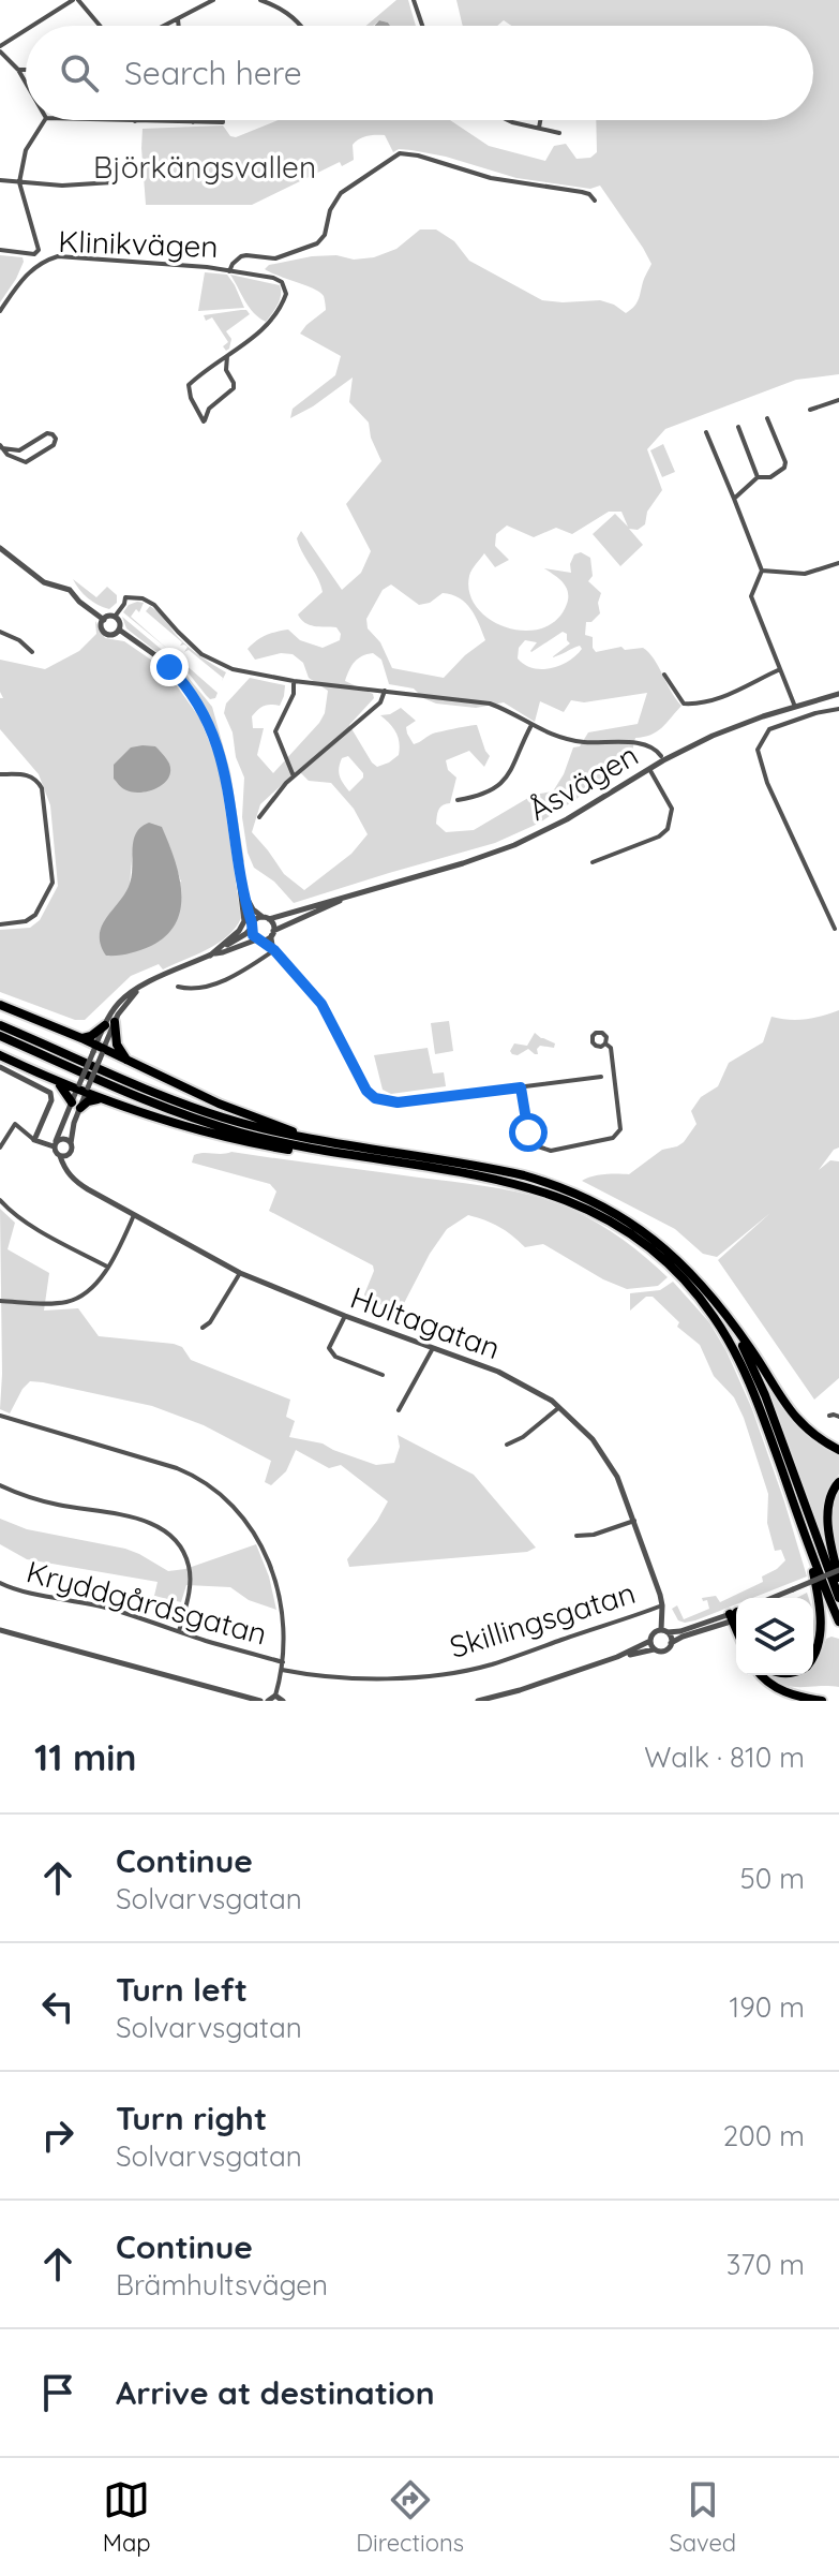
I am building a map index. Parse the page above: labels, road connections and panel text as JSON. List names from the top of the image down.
{
  "streets": {
    "street": [
      "Klinikvägen",
      "Åsvägen",
      "Hultagatan",
      "Kryddgårdsgatan",
      "Skillingsgatan"
    ]
  },
  "crossings": [
    ["Hultagatan", "Skillingsgatan"]
  ],
  "parks": ["Björkängsvallen"],
  "page": {
    "search": "Search here",
    "heading": ["11 min", "Walk · 810 m"],
    "list": [
      ["Continue", "Solvarvsgatan", "50 m"],
      ["Turn left", "Solvarvsgatan", "190 m"],
      ["Turn right", "Solvarvsgatan", "200 m"],
      ["Continue", "Brämhultsvägen", "370 m"],
      "Arrive at destination"
    ],
    "nav": ["Map", "Directions", "Saved"]
  }
}
